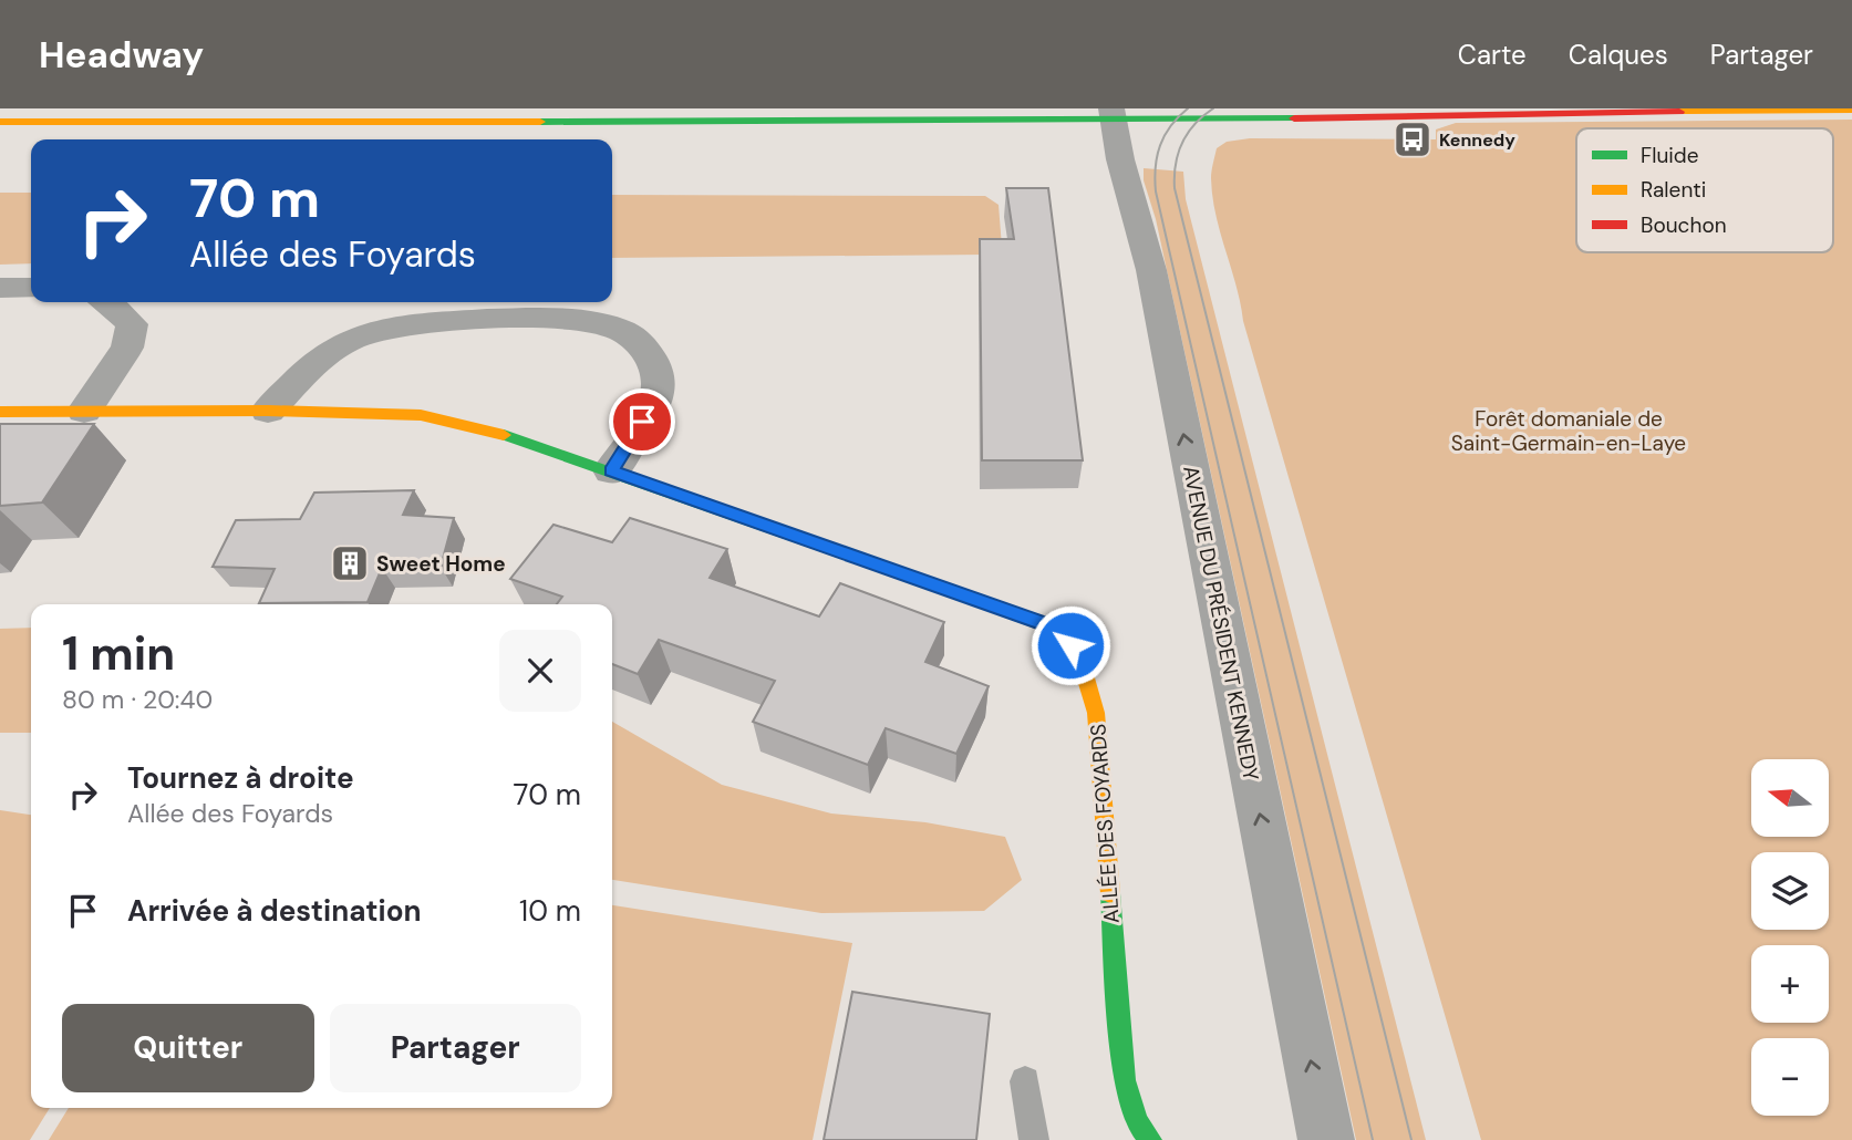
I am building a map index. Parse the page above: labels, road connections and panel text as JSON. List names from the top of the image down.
{
  "streets": {
    "main road": ["ALLÉE DES FOYARDS"],
    "street": ["AVENUE DU PRÉSIDENT KENNEDY"]
  },
  "one_way": ["AVENUE DU PRÉSIDENT KENNEDY"],
  "parks": ["Forêt domaniale de Saint-Germain-en-Laye"],
  "places": {
    "bus stop": ["Kennedy"],
    "building": ["Sweet Home"]
  },
  "legend": ["Fluide", "Ralenti", "Bouchon"],
  "north": "left",
  "page": {
    "header": "Headway",
    "nav": ["Carte", "Calques", "Partager"],
    "turn": ["70 m", "Allée des Foyards"],
    "heading": ["1 min", "80 m · 20:40"],
    "list": [
      {
        "name": "Tournez à droite",
        "note": "Allée des Foyards",
        "value": "70 m"
      },
      {
        "name": "Arrivée à destination",
        "value": "10 m"
      }
    ],
    "map_buttons": ["+", "−"],
    "buttons": ["Quitter", "Partager"]
  }
}
